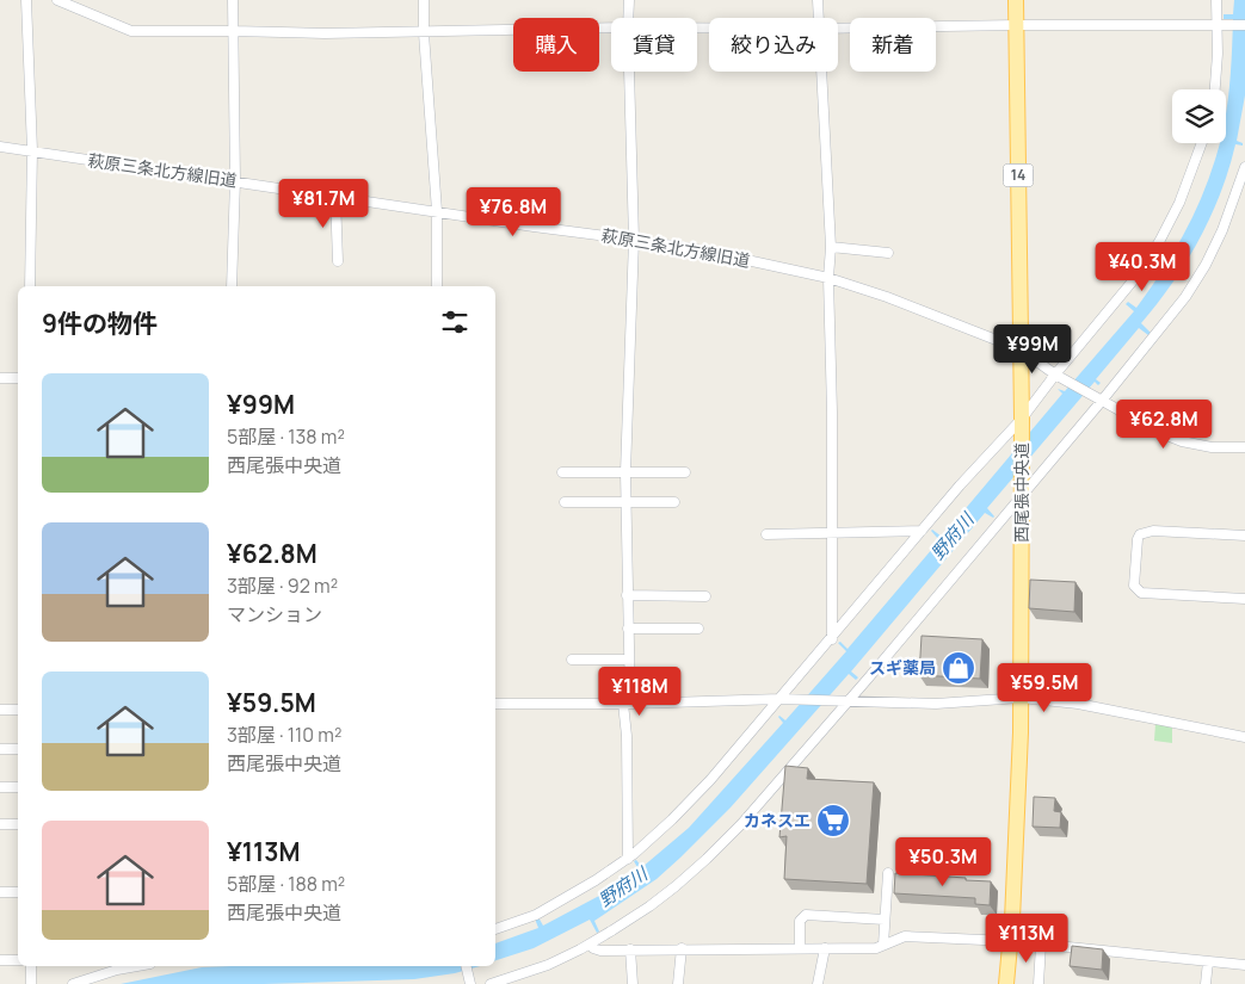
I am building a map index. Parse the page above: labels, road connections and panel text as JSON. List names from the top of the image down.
{
  "streets": {
    "main road": ["14", "西尾張中央道"],
    "street": ["萩原三条北方線旧道"]
  },
  "crossings": [
    ["萩原三条北方線旧道", "西尾張中央道"]
  ],
  "water": ["野府川"],
  "places": {
    "shop": ["スギ薬局"],
    "supermarket": ["カネスエ"]
  },
  "page": {
    "chip": [
      "購入",
      "賃貸",
      "絞り込み",
      "新着"
    ],
    "price": [
      "¥81.7M",
      "¥76.8M",
      "¥40.3M",
      "¥99M",
      "¥62.8M",
      "¥59.5M",
      "¥118M",
      "¥50.3M",
      "¥113M"
    ],
    "heading": "9件の物件",
    "list": [
      {
        "name": "¥99M",
        "note": "5部屋 · 138 m² · 西尾張中央道"
      },
      {
        "name": "¥62.8M",
        "note": "3部屋 · 92 m² · マンション"
      },
      {
        "name": "¥59.5M",
        "note": "3部屋 · 110 m² · 西尾張中央道"
      },
      {
        "name": "¥113M",
        "note": "5部屋 · 188 m² · 西尾張中央道"
      }
    ]
  }
}
